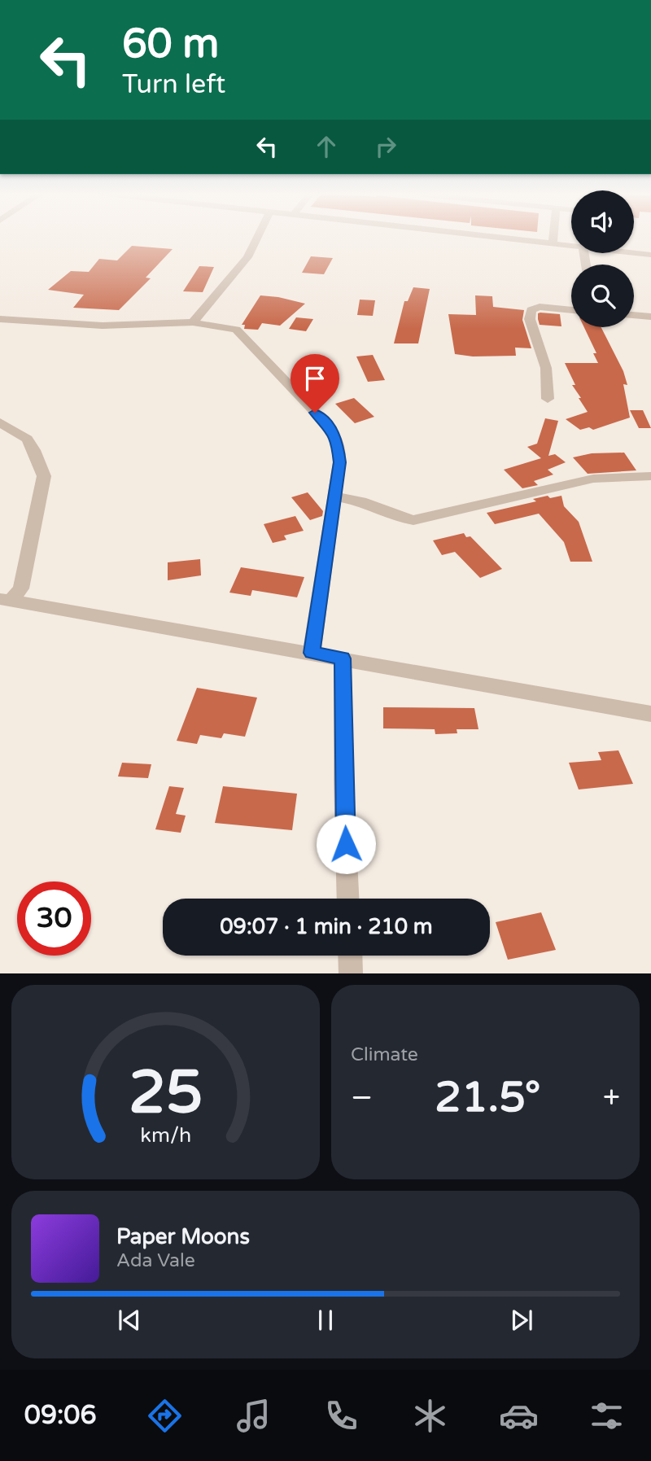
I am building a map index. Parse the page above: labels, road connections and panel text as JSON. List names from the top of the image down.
{
  "page": {
    "turn": ["60 m", "Turn left"],
    "limit": "30",
    "trip": "09:07 · 1 min · 210 m",
    "tile": "Climate",
    "heat": ["−", "21.5°", "+"],
    "song": ["Paper Moons", "Ada Vale"],
    "tabs": "09:06",
    "gauge": ["25", "km/h"]
  }
}
